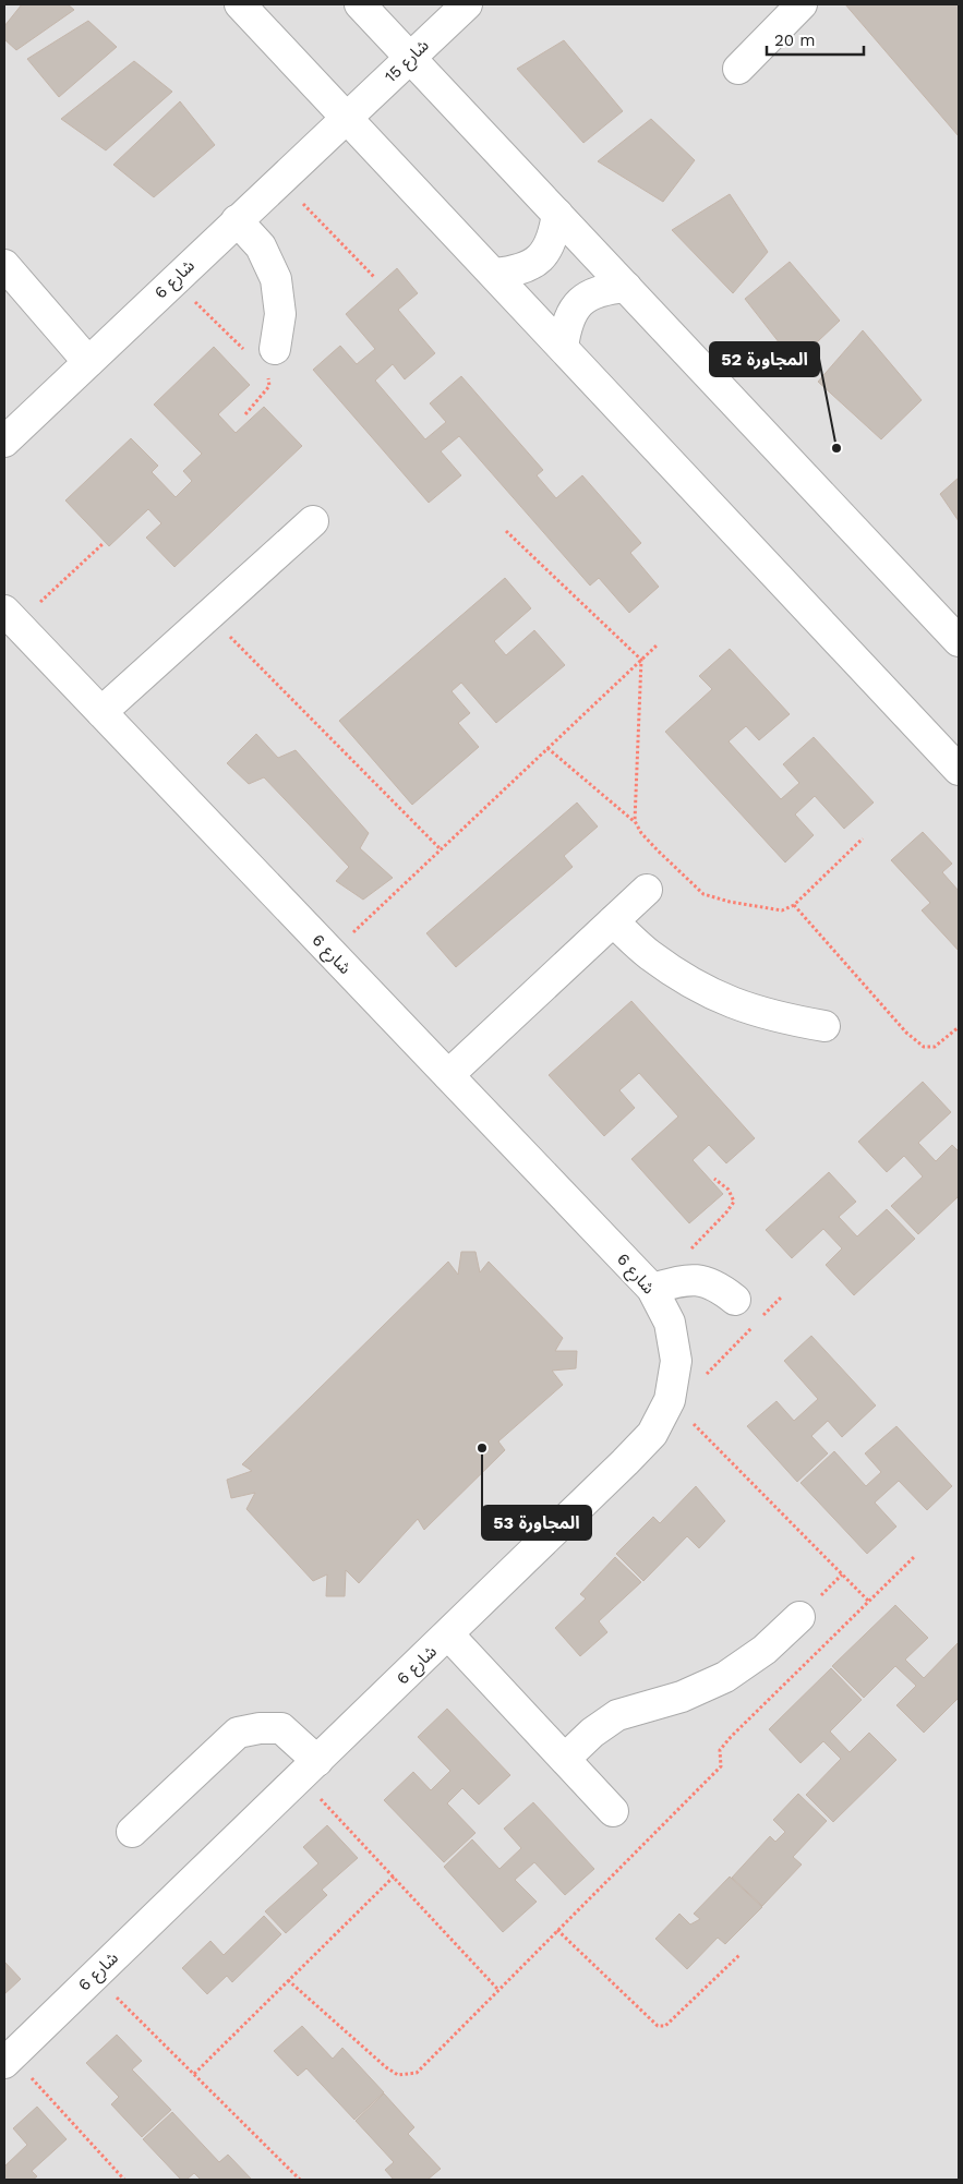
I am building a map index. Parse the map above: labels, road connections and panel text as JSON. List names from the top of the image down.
{
  "streets": {
    "street": ["شارع 15", "شارع 6"]
  },
  "crossings": [
    ["شارع 15", "شارع 6"]
  ],
  "places": ["المجاورة 52", "المجاورة 53"],
  "scale_bar": "20 m"
}
